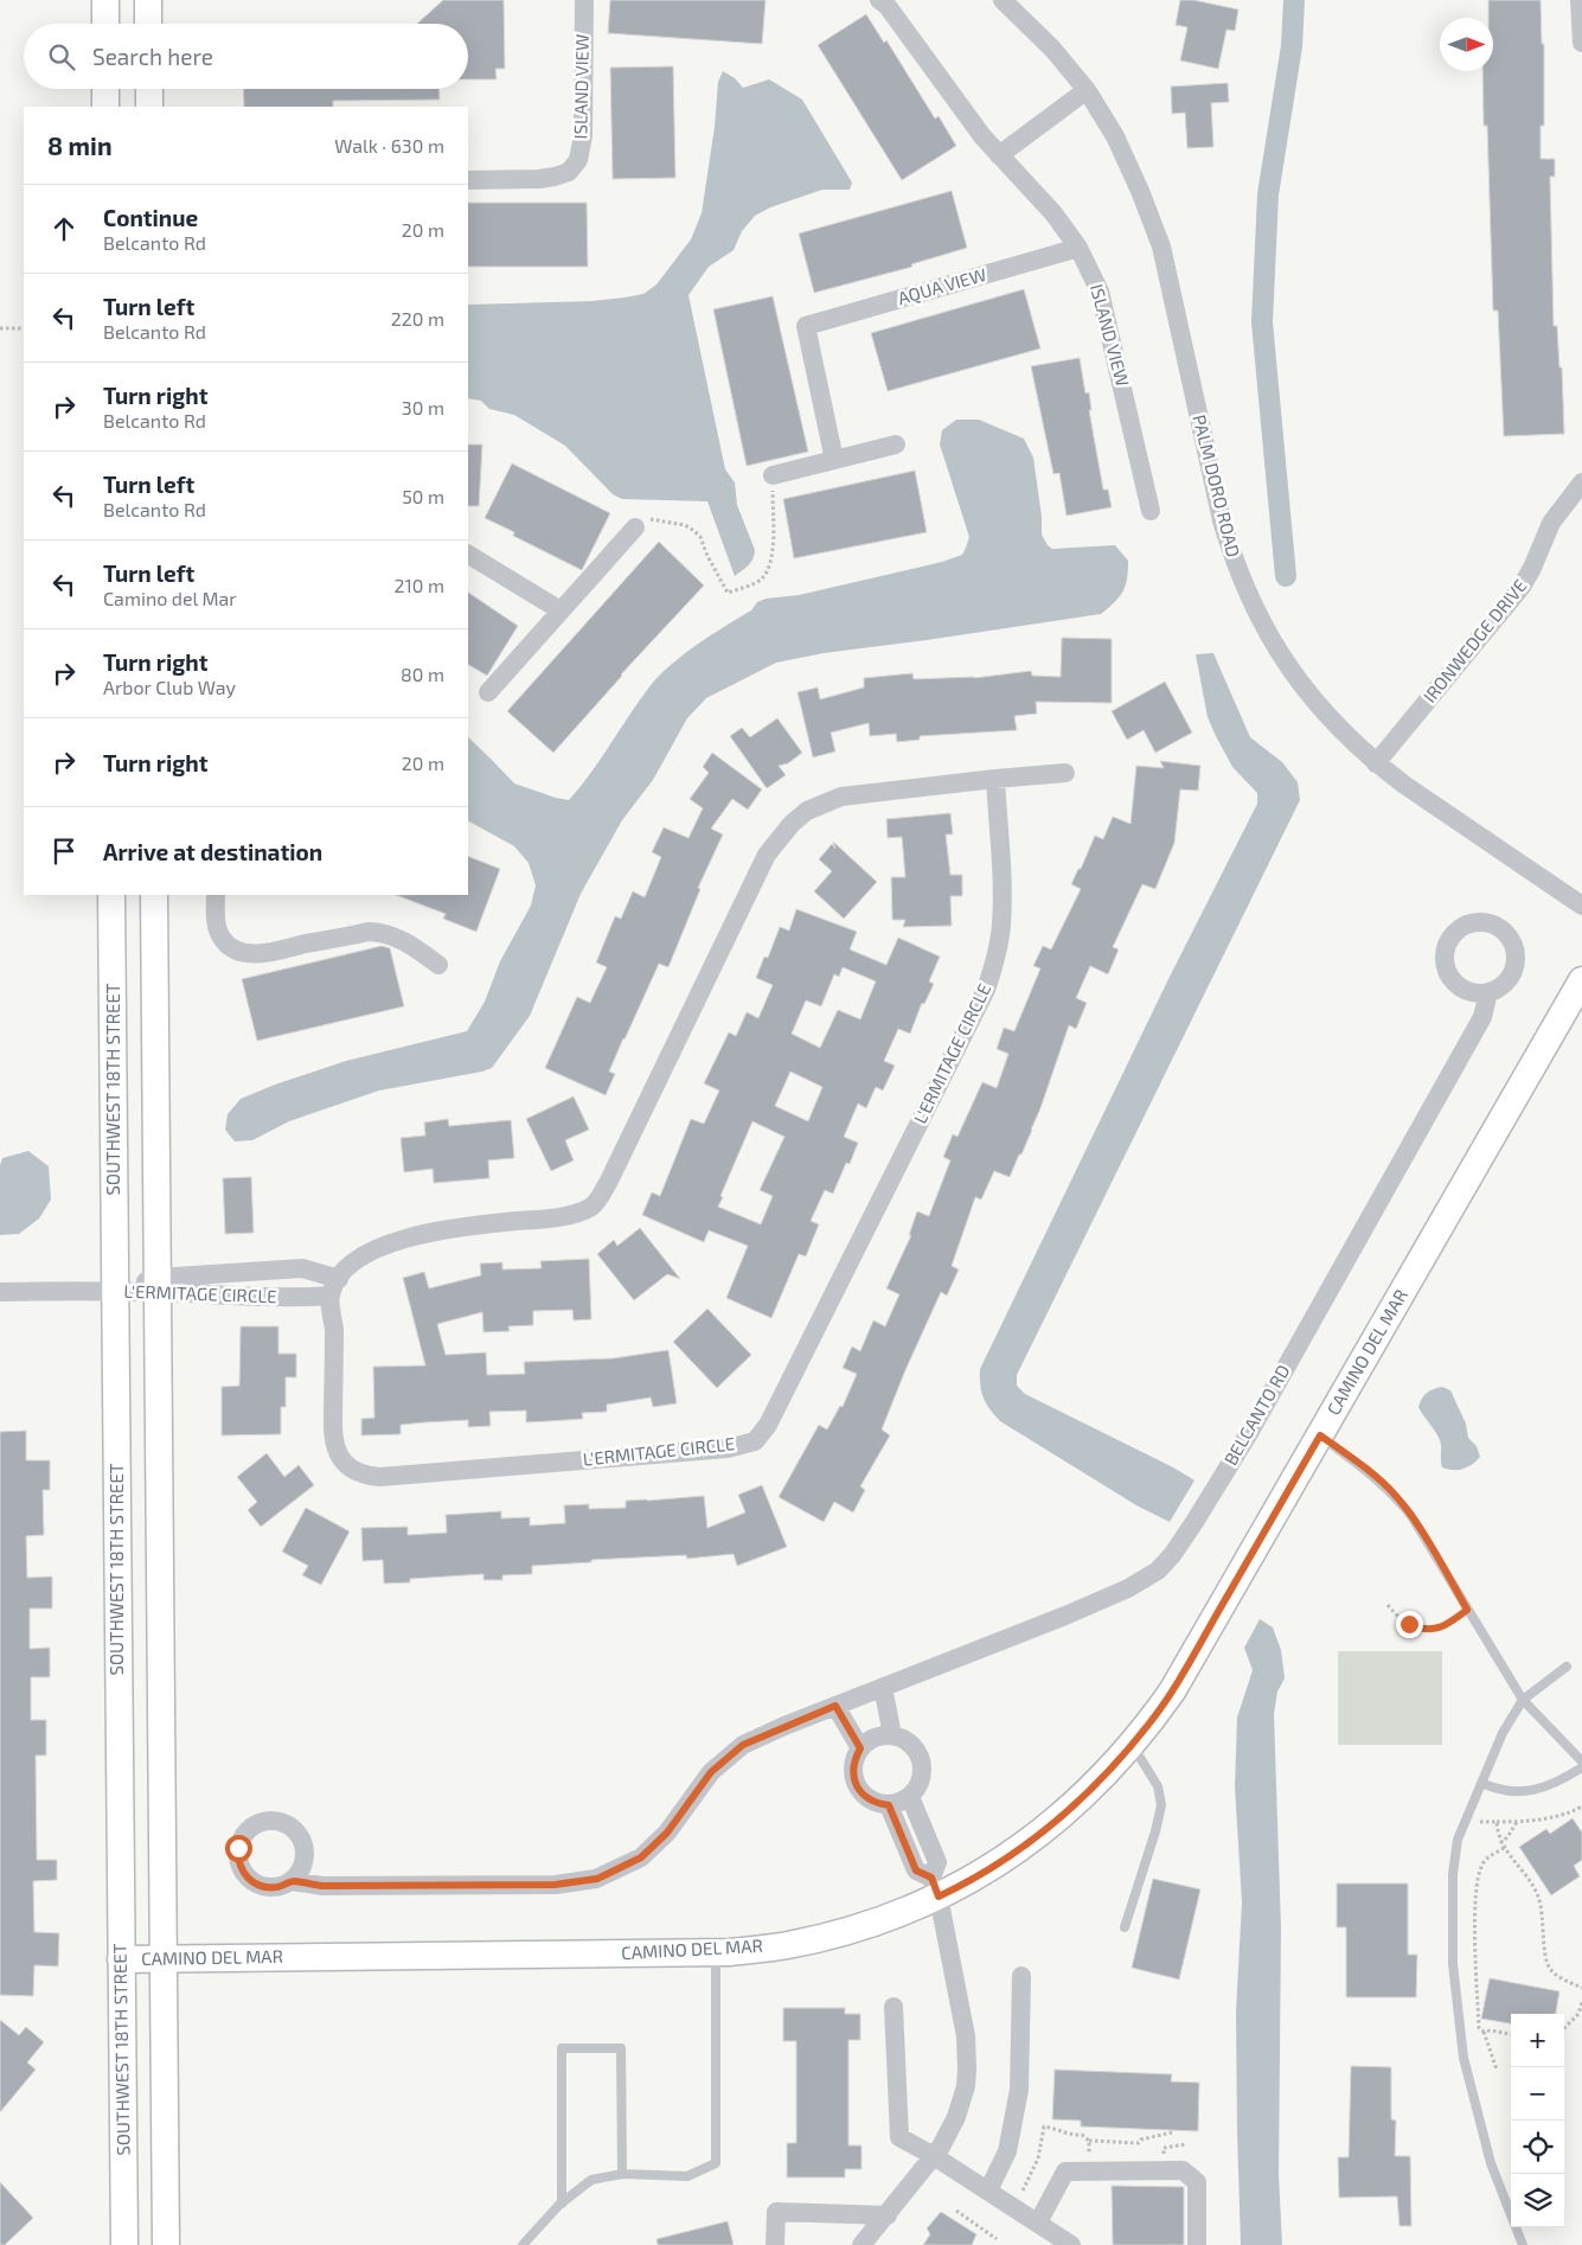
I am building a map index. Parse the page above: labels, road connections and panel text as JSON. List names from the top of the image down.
{
  "streets": {
    "main road": ["SOUTHWEST 18TH STREET", "CAMINO DEL MAR"],
    "street": [
      "ISLAND VIEW",
      "AQUA VIEW",
      "PALM DORO ROAD",
      "IRONWEDGE DRIVE",
      "L'ERMITAGE CIRCLE",
      "BELCANTO RD"
    ]
  },
  "crossings": [
    ["ISLAND VIEW", "AQUA VIEW"],
    ["PALM DORO ROAD", "IRONWEDGE DRIVE"],
    ["L'ERMITAGE CIRCLE", "SOUTHWEST 18TH STREET"],
    ["SOUTHWEST 18TH STREET", "CAMINO DEL MAR"]
  ],
  "north": "right",
  "page": {
    "search": "Search here",
    "heading": ["8 min", "Walk · 630 m"],
    "list": [
      ["Continue", "Belcanto Rd", "20 m"],
      ["Turn left", "Belcanto Rd", "220 m"],
      ["Turn right", "Belcanto Rd", "30 m"],
      ["Turn left", "Belcanto Rd", "50 m"],
      ["Turn left", "Camino del Mar", "210 m"],
      ["Turn right", "Arbor Club Way", "80 m"],
      ["Turn right", "20 m"],
      "Arrive at destination"
    ],
    "map_buttons": ["+", "−"]
  }
}
